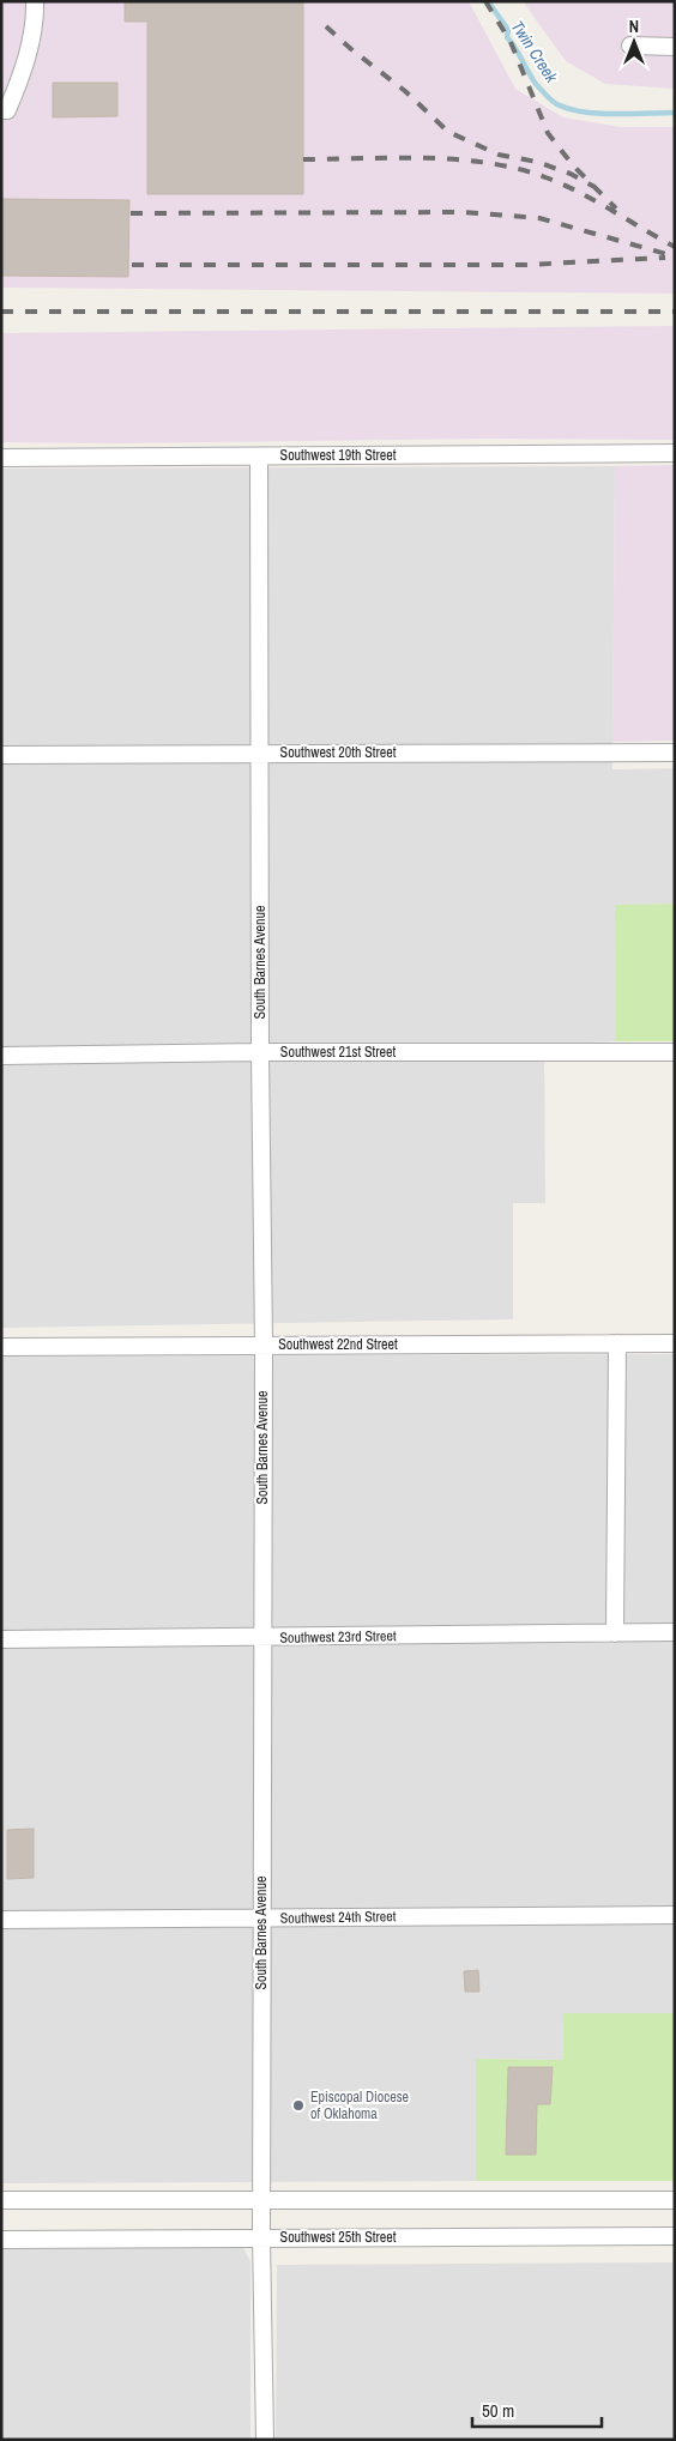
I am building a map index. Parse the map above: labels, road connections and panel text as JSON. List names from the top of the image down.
{
  "streets": {
    "street": [
      "Southwest 19th Street",
      "Southwest 20th Street",
      "South Barnes Avenue",
      "Southwest 21st Street",
      "Southwest 22nd Street",
      "Southwest 23rd Street",
      "Southwest 24th Street",
      "Southwest 25th Street"
    ]
  },
  "crossings": [
    ["Southwest 19th Street", "South Barnes Avenue"],
    ["Southwest 20th Street", "South Barnes Avenue"],
    ["South Barnes Avenue", "Southwest 21st Street"],
    ["South Barnes Avenue", "Southwest 22nd Street"],
    ["South Barnes Avenue", "Southwest 23rd Street"],
    ["South Barnes Avenue", "Southwest 24th Street"],
    ["South Barnes Avenue", "Southwest 25th Street"]
  ],
  "water": ["Twin Creek"],
  "places": ["Episcopal Diocese of Oklahoma"],
  "scale_bar": "50 m",
  "north": "top"
}
